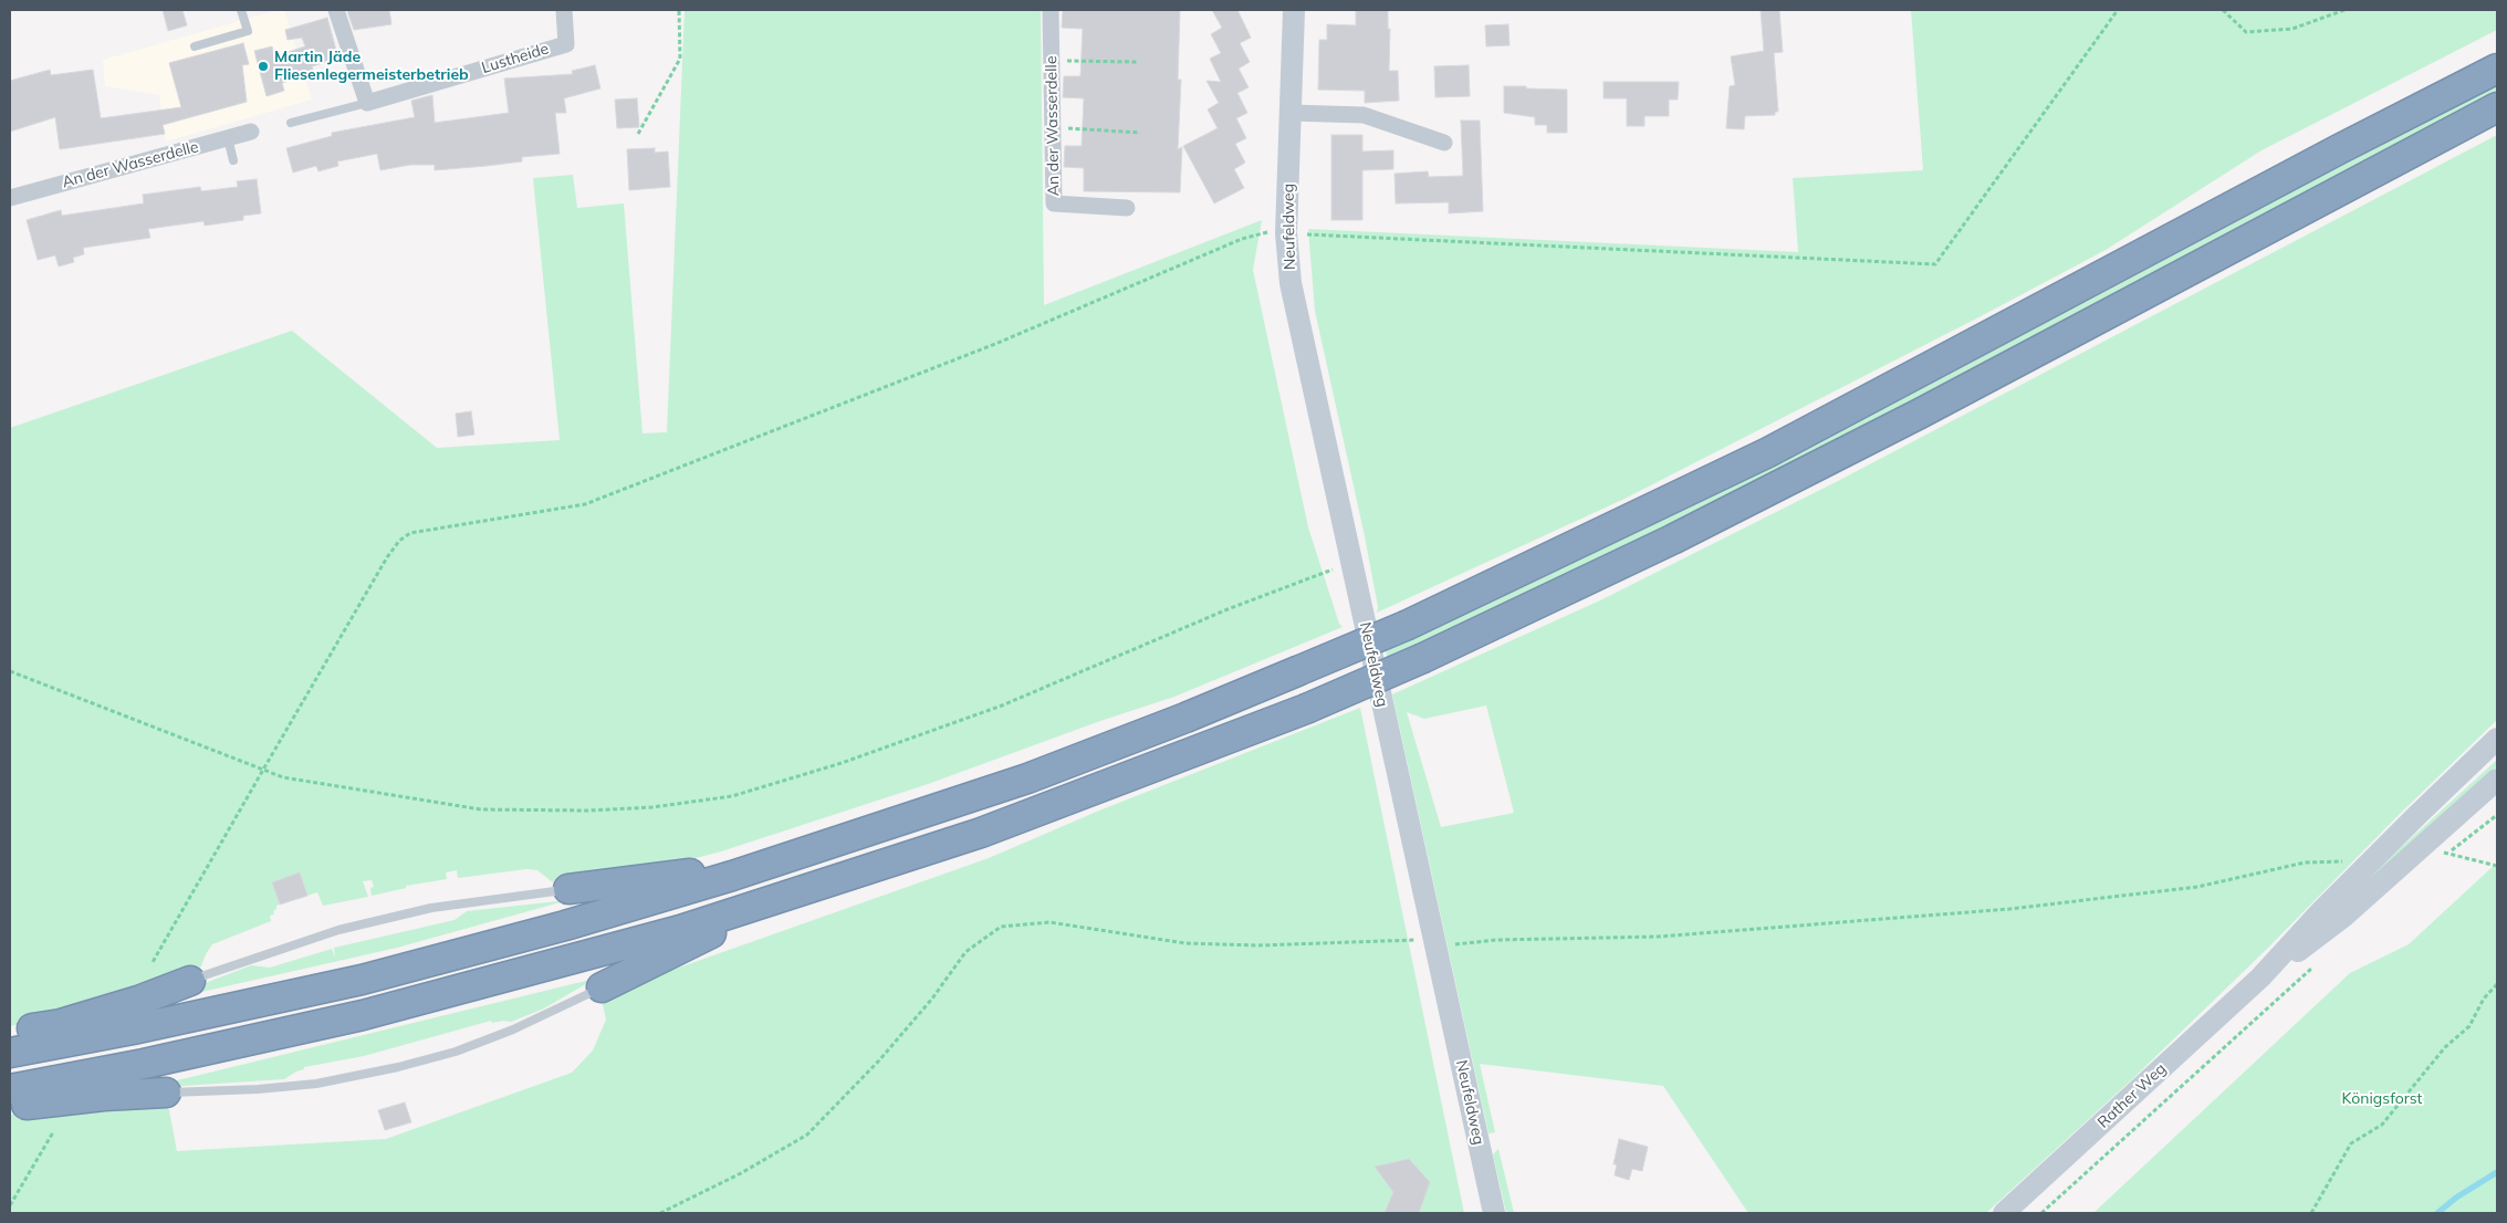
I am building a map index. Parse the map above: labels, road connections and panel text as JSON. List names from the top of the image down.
{
  "streets": {
    "main road": ["Neufeldweg", "Rather Weg"],
    "street": ["Lustheide", "An der Wasserdelle"]
  },
  "parks": ["Königsforst"],
  "places": ["Martin Jäde Fliesenlegermeisterbetrieb"]
}
